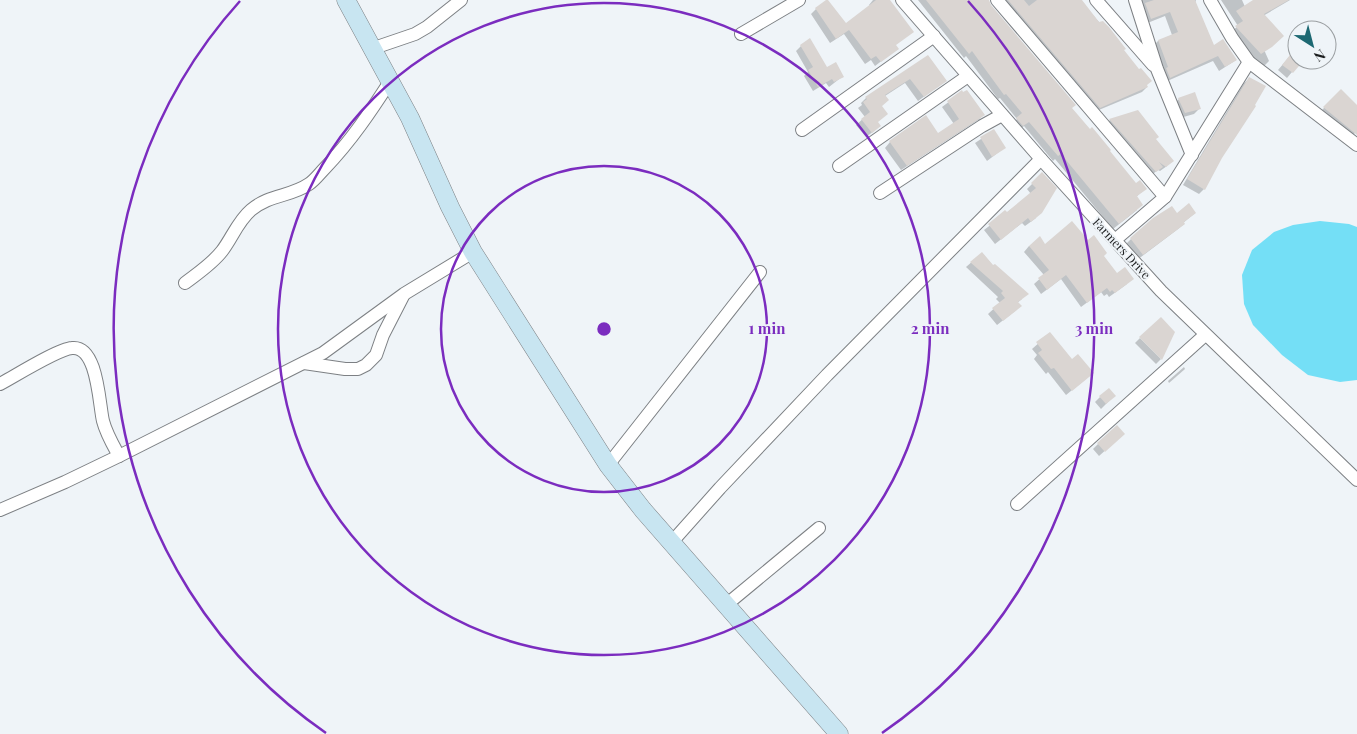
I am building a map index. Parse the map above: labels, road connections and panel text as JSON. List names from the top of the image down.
{
  "streets": {
    "street": ["Farmers Drive"]
  },
  "north": "bottom right",
  "rings": ["1 min", "2 min", "3 min"]
}
